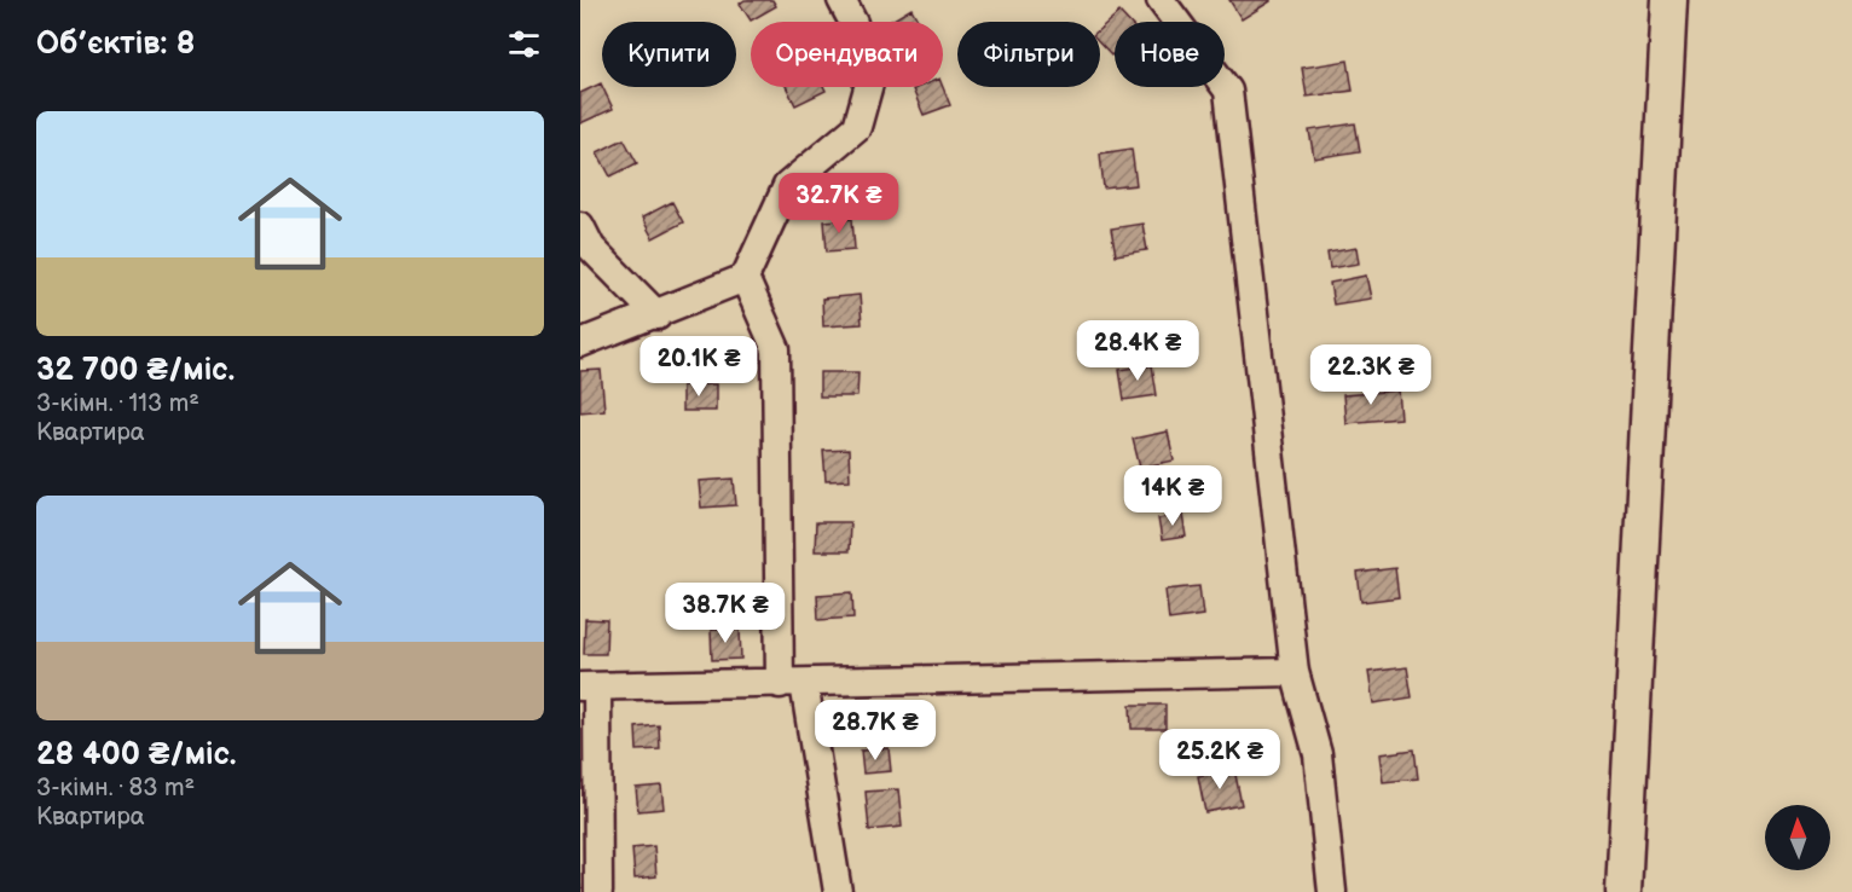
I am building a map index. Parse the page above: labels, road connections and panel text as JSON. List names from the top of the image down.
{
  "north": "top",
  "page": {
    "heading": "Об’єктів: 8",
    "chip": [
      "Купити",
      "Орендувати",
      "Фільтри",
      "Нове"
    ],
    "list": [
      {
        "name": "32 700 ₴/міс.",
        "note": "3-кімн. · 113 m² · Квартира"
      },
      {
        "name": "28 400 ₴/міс.",
        "note": "3-кімн. · 83 m² · Квартира"
      }
    ],
    "price": [
      "32.7K ₴",
      "28.4K ₴",
      "20.1K ₴",
      "22.3K ₴",
      "14K ₴",
      "38.7K ₴",
      "28.7K ₴",
      "25.2K ₴"
    ]
  }
}
